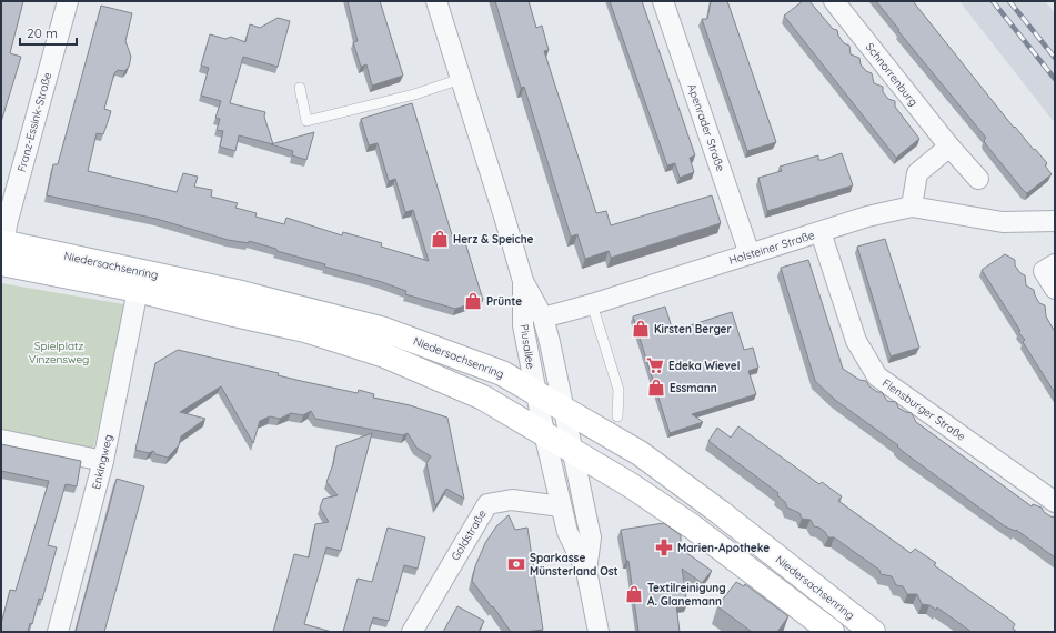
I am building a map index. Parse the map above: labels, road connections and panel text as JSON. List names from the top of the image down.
{
  "streets": {
    "main road": ["Niedersachsenring"],
    "street": [
      "Schnorrenburg",
      "Franz-Essink-Straße",
      "Apenrader Straße",
      "Holsteiner Straße",
      "Piusallee",
      "Flensburger Straße",
      "Enkingweg",
      "Goldstraße"
    ]
  },
  "crossings": [
    ["Franz-Essink-Straße", "Niedersachsenring"],
    ["Apenrader Straße", "Holsteiner Straße"],
    ["Holsteiner Straße", "Piusallee"],
    ["Holsteiner Straße", "Flensburger Straße"],
    ["Niedersachsenring", "Piusallee"],
    ["Niedersachsenring", "Enkingweg"],
    ["Piusallee", "Goldstraße"]
  ],
  "parks": ["Spielplatz Vinzensweg"],
  "places": {
    "shop": [
      "Herz & Speiche",
      "Prünte",
      "Kirsten Berger",
      "Essmann",
      "Textilreinigung A. Glanemann"
    ],
    "supermarket": ["Edeka Wievel"],
    "pharmacy": ["Marien-Apotheke"],
    "bank": ["Sparkasse Münsterland Ost"]
  },
  "scale_bar": "20 m"
}
